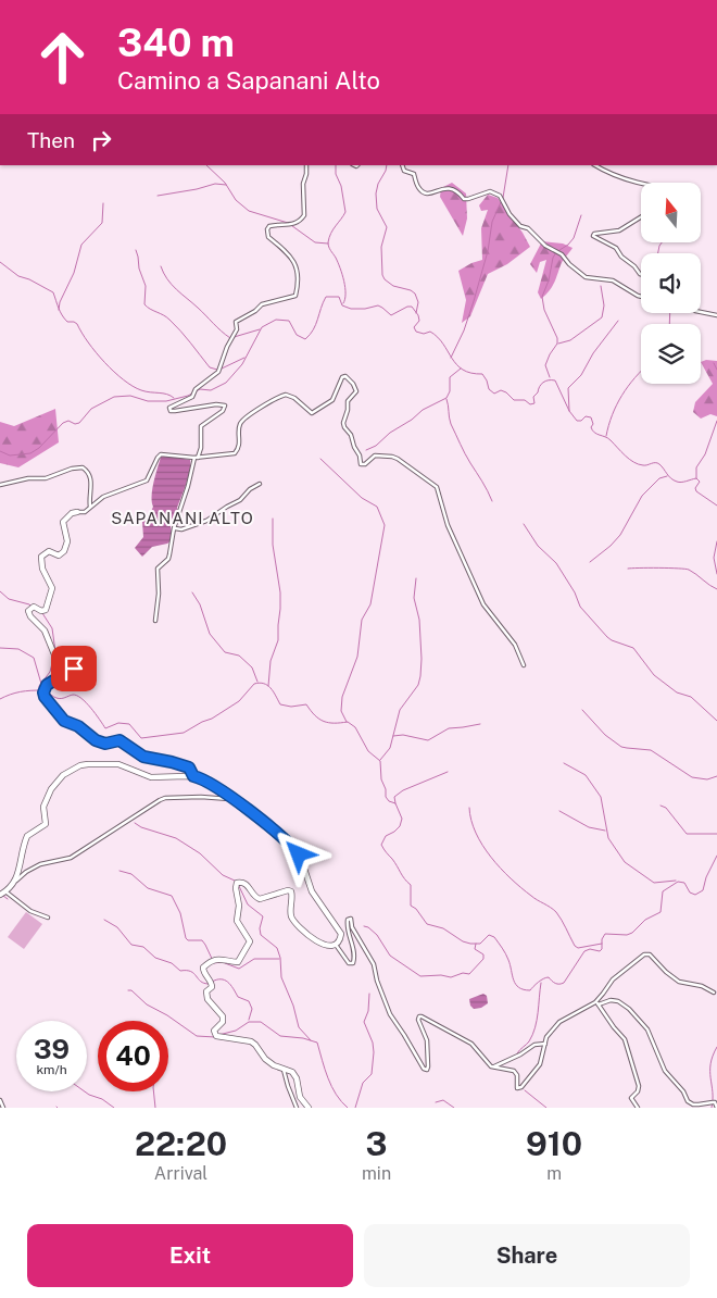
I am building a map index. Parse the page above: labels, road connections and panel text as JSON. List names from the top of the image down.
{
  "districts": ["SAPANANI ALTO"],
  "north": "top",
  "page": {
    "turn": ["340 m", "Camino a Sapanani Alto"],
    "then": "Then",
    "speed": "39 km/h",
    "limit": "40",
    "eta": [
      "22:20",
      "Arrival",
      "3",
      "min",
      "910",
      "m"
    ],
    "buttons": ["Exit", "Share"]
  }
}
